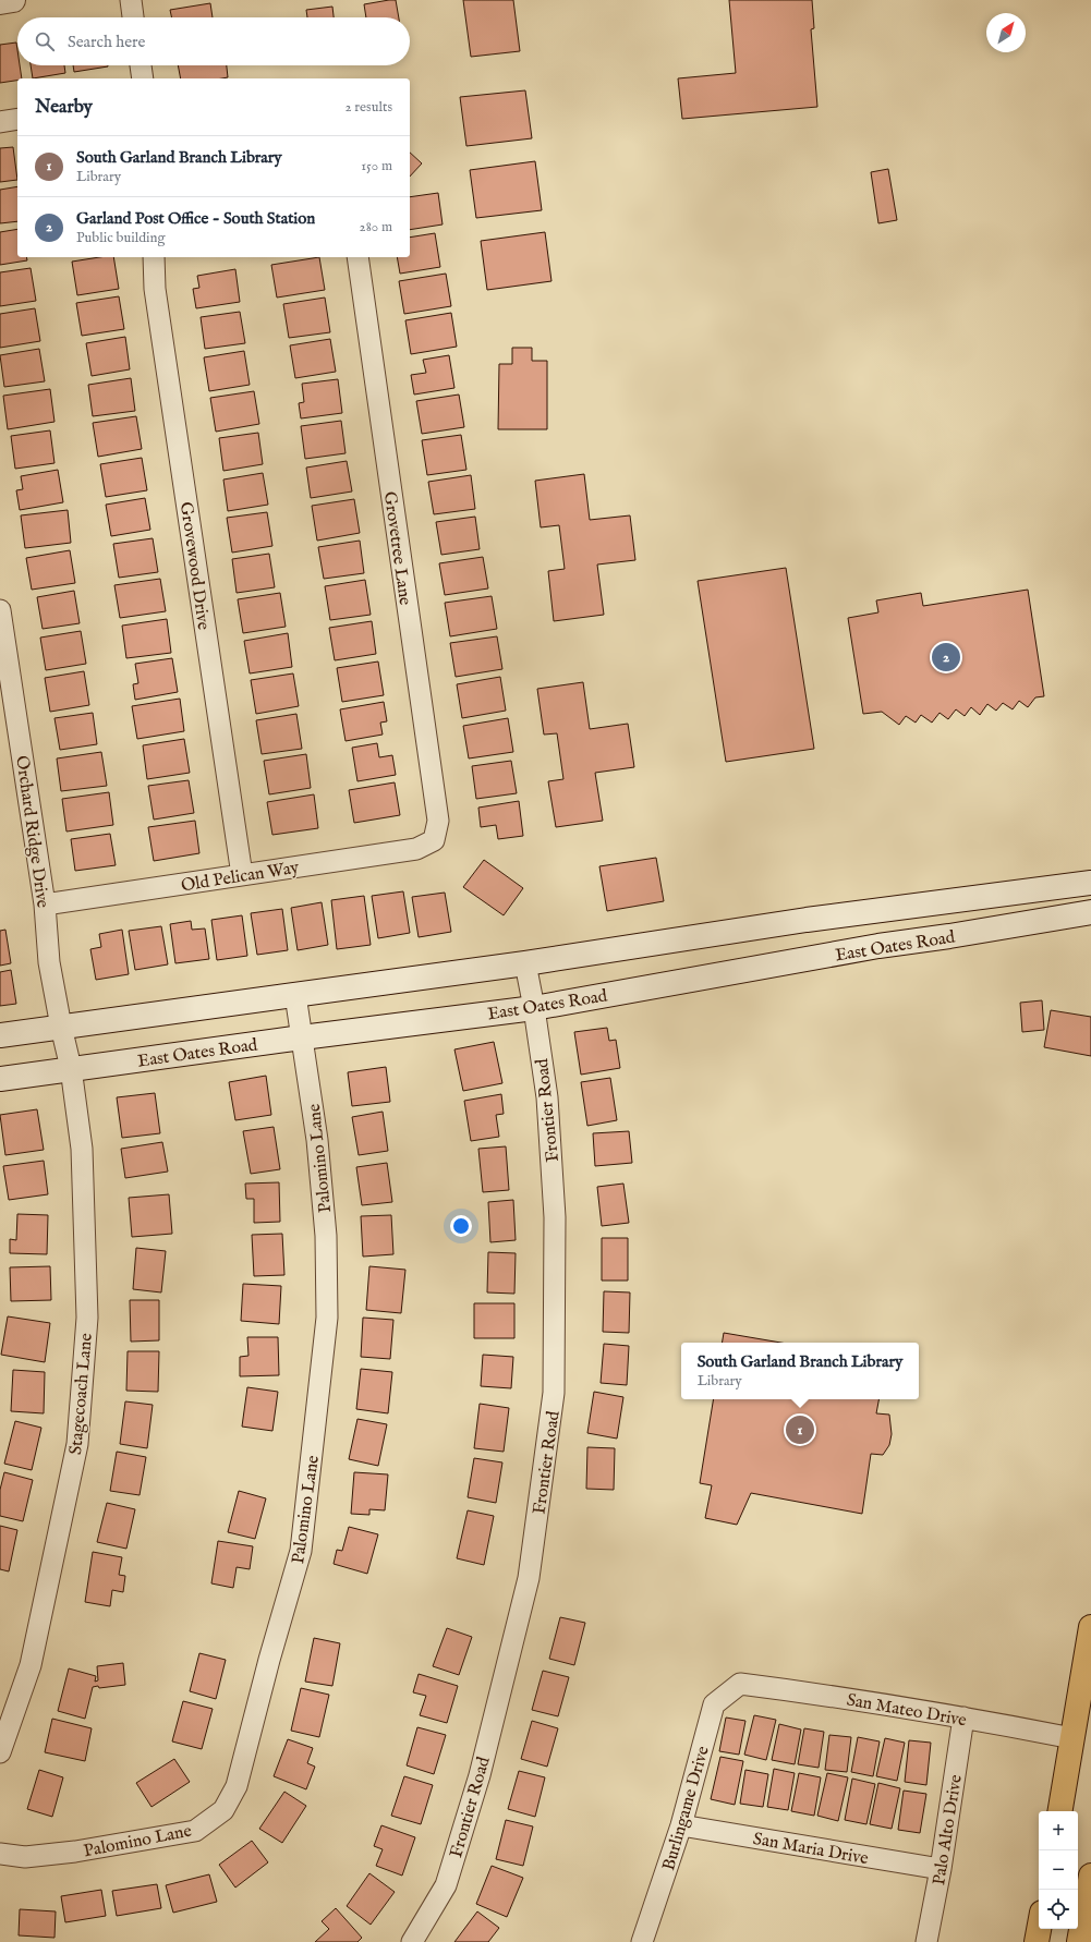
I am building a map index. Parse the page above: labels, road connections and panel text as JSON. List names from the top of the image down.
{
  "streets": {
    "main road": ["East Oates Road"],
    "street": [
      "Grovetree Lane",
      "Grovewood Drive",
      "Orchard Ridge Drive",
      "Old Pelican Way",
      "Frontier Road",
      "Palomino Lane",
      "Stagecoach Lane",
      "San Mateo Drive",
      "Burlingame Drive",
      "Palo Alto Drive",
      "San Maria Drive"
    ]
  },
  "crossings": [
    ["Grovetree Lane", "Old Pelican Way"],
    ["Grovewood Drive", "Old Pelican Way"],
    ["Orchard Ridge Drive", "Old Pelican Way"],
    ["Orchard Ridge Drive", "East Oates Road"],
    ["Orchard Ridge Drive", "Stagecoach Lane"],
    ["East Oates Road", "Frontier Road"],
    ["East Oates Road", "Palomino Lane"],
    ["East Oates Road", "Stagecoach Lane"],
    ["San Mateo Drive", "Burlingame Drive"],
    ["San Mateo Drive", "Palo Alto Drive"],
    ["Burlingame Drive", "San Maria Drive"],
    ["Palo Alto Drive", "San Maria Drive"]
  ],
  "north": "top right",
  "page": {
    "search": "Search here",
    "heading": ["Nearby", "2 results"],
    "list": [
      {
        "mark": "1",
        "name": "South Garland Branch Library",
        "note": "Library",
        "value": "150 m"
      },
      {
        "mark": "2",
        "name": "Garland Post Office - South Station",
        "note": "Public building",
        "value": "280 m"
      }
    ],
    "pins": ["2", "1"],
    "popup": ["South Garland Branch Library", "Library"],
    "map_buttons": ["+", "−"]
  }
}
